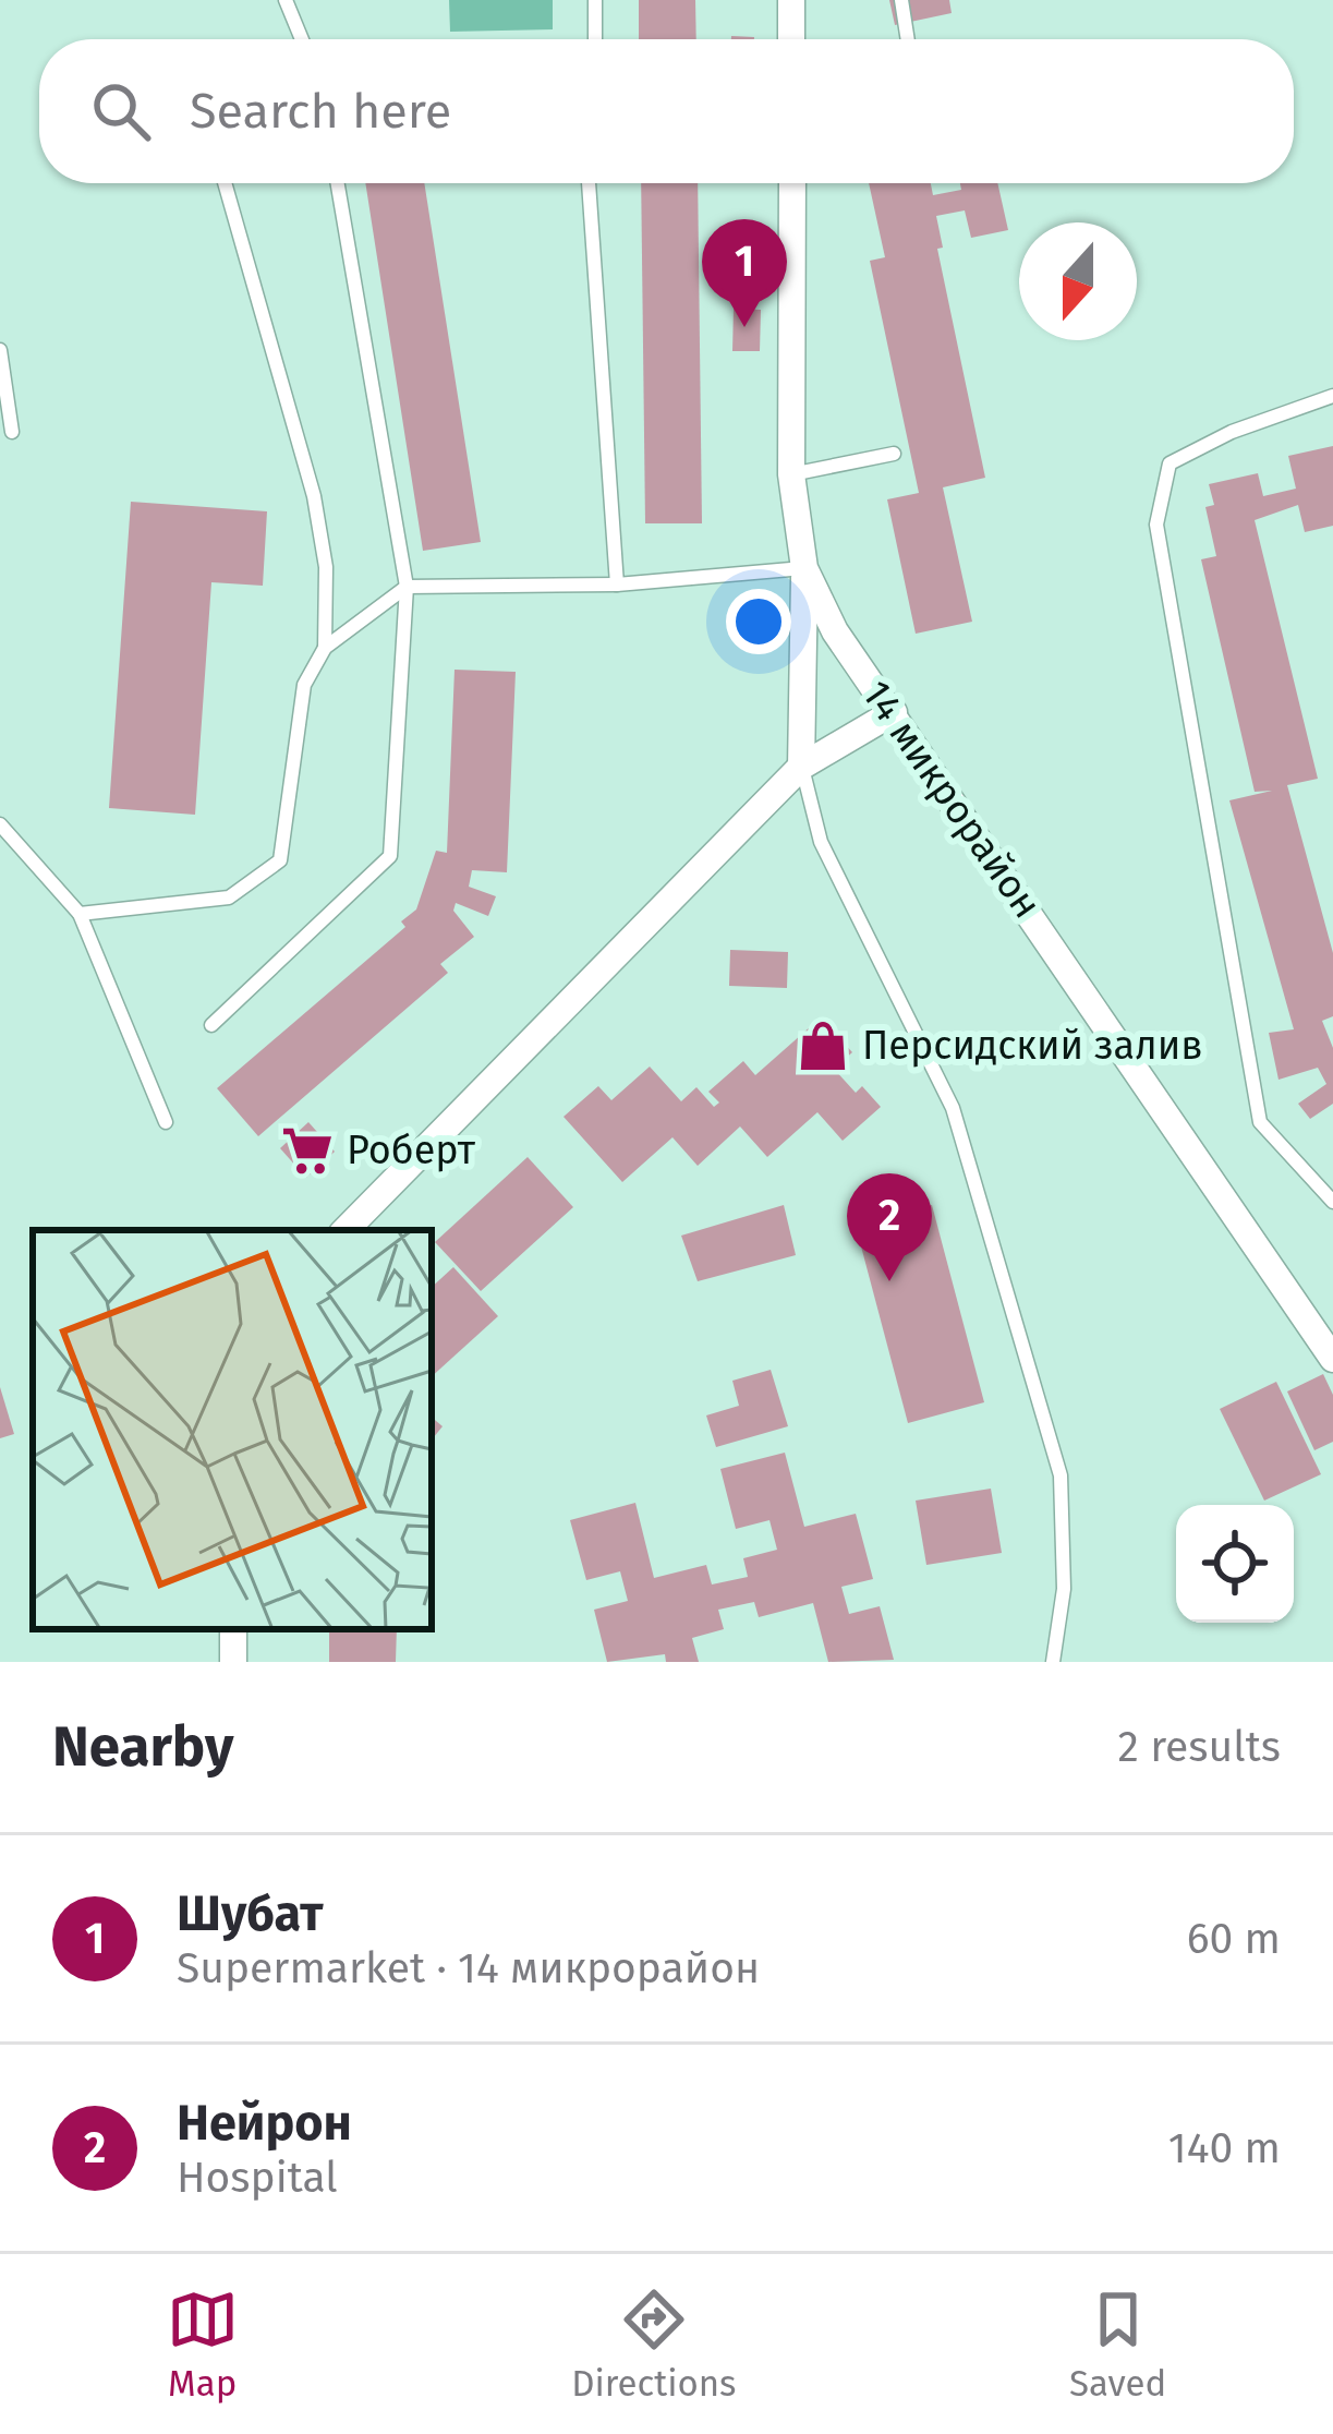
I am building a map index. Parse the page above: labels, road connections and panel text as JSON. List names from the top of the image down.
{
  "streets": {
    "street": ["14 микрорайон"]
  },
  "places": {
    "shop": ["Персидский залив"],
    "supermarket": ["Роберт"]
  },
  "north": "bottom",
  "page": {
    "search": "Search here",
    "pins": ["1", "2"],
    "heading": ["Nearby", "2 results"],
    "list": [
      {
        "mark": "1",
        "name": "Шубат",
        "note": "Supermarket · 14 микрорайон",
        "value": "60 m"
      },
      {
        "mark": "2",
        "name": "Нейрон",
        "note": "Hospital",
        "value": "140 m"
      }
    ],
    "nav": ["Map", "Directions", "Saved"]
  }
}
